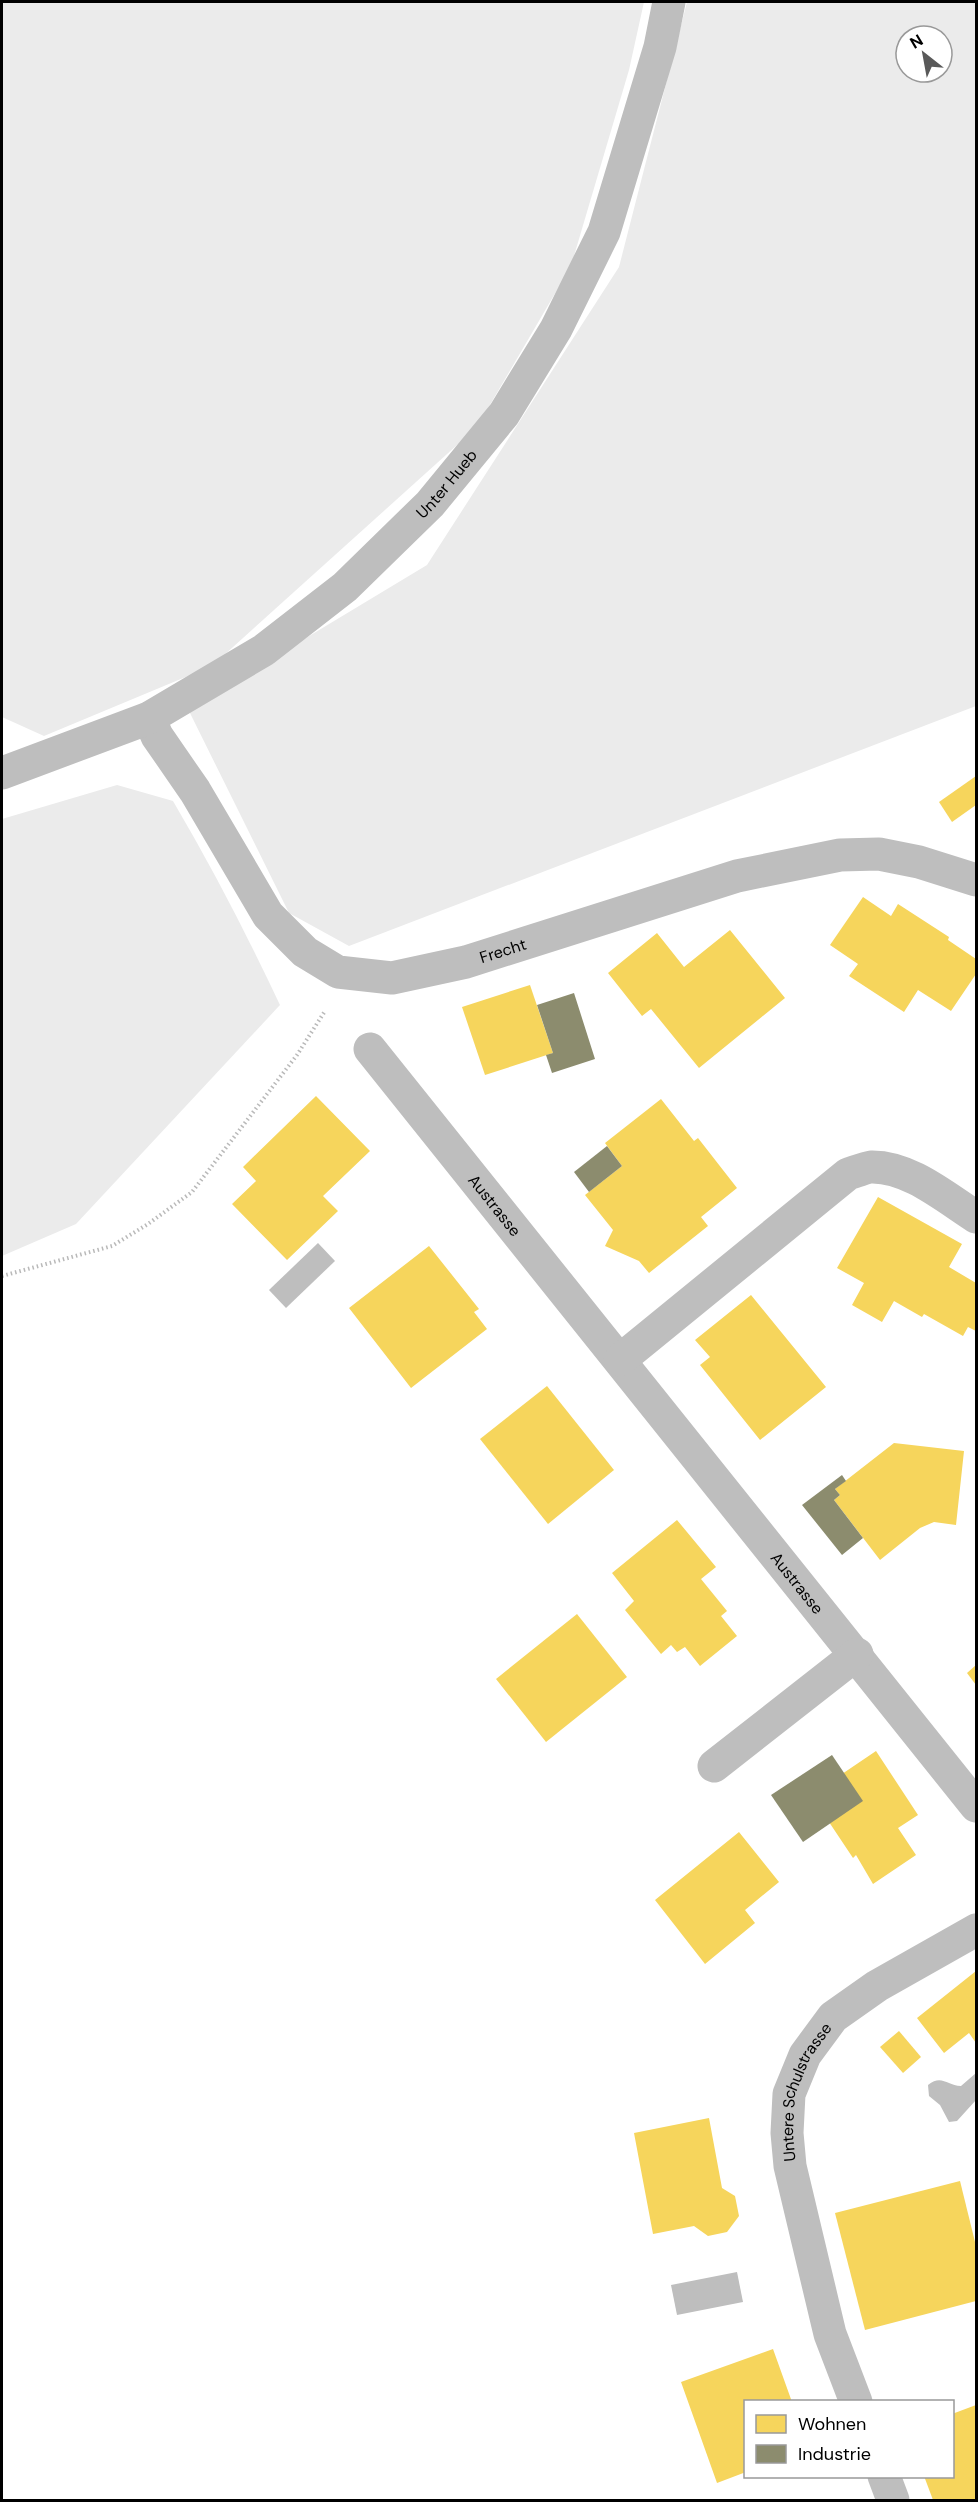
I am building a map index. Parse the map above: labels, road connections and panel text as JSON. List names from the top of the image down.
{
  "streets": {
    "street": [
      "Unter Hueb",
      "Frecht",
      "Austrasse",
      "Untere Schulstrasse"
    ]
  },
  "crossings": [
    ["Unter Hueb", "Frecht"]
  ],
  "legend": ["Wohnen", "Industrie"],
  "north": "top left"
}
